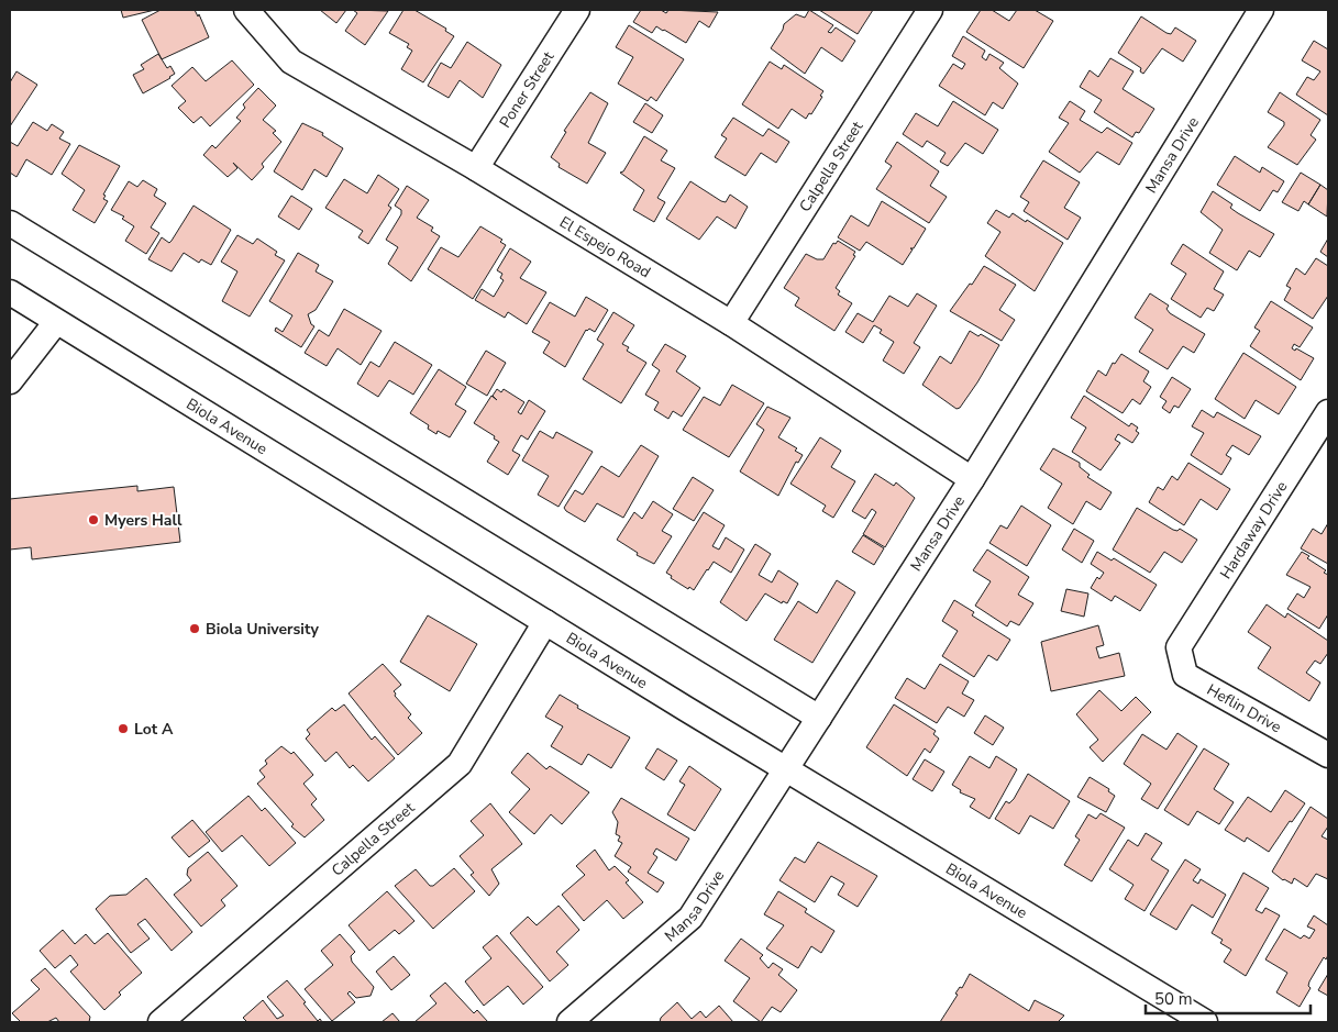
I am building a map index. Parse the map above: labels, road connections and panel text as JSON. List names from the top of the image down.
{
  "streets": {
    "street": [
      "Poner Street",
      "Mansa Drive",
      "Calpella Street",
      "El Espejo Road",
      "Biola Avenue",
      "Hardaway Drive",
      "Heflin Drive"
    ]
  },
  "crossings": [
    ["Poner Street", "El Espejo Road"],
    ["Mansa Drive", "El Espejo Road"],
    ["Mansa Drive", "Biola Avenue"],
    ["Calpella Street", "El Espejo Road"],
    ["Calpella Street", "Biola Avenue"],
    ["Hardaway Drive", "Heflin Drive"]
  ],
  "places": ["Myers Hall", "Biola University", "Lot A"],
  "scale_bar": "50 m"
}
